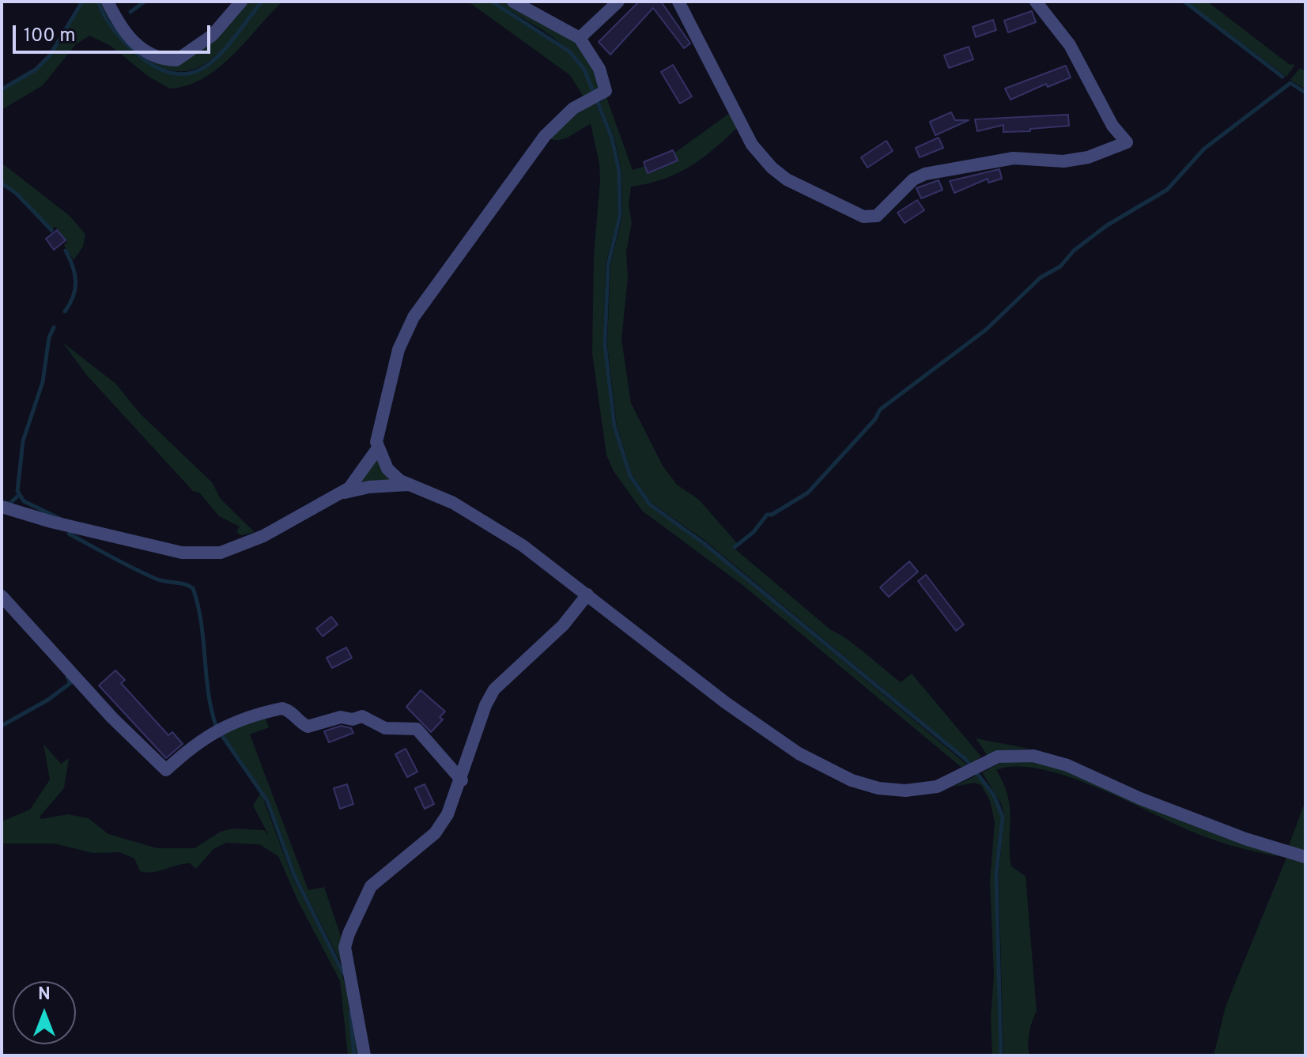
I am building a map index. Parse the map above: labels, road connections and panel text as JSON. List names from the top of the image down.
{
  "scale_bar": "100 m",
  "north": "top"
}
